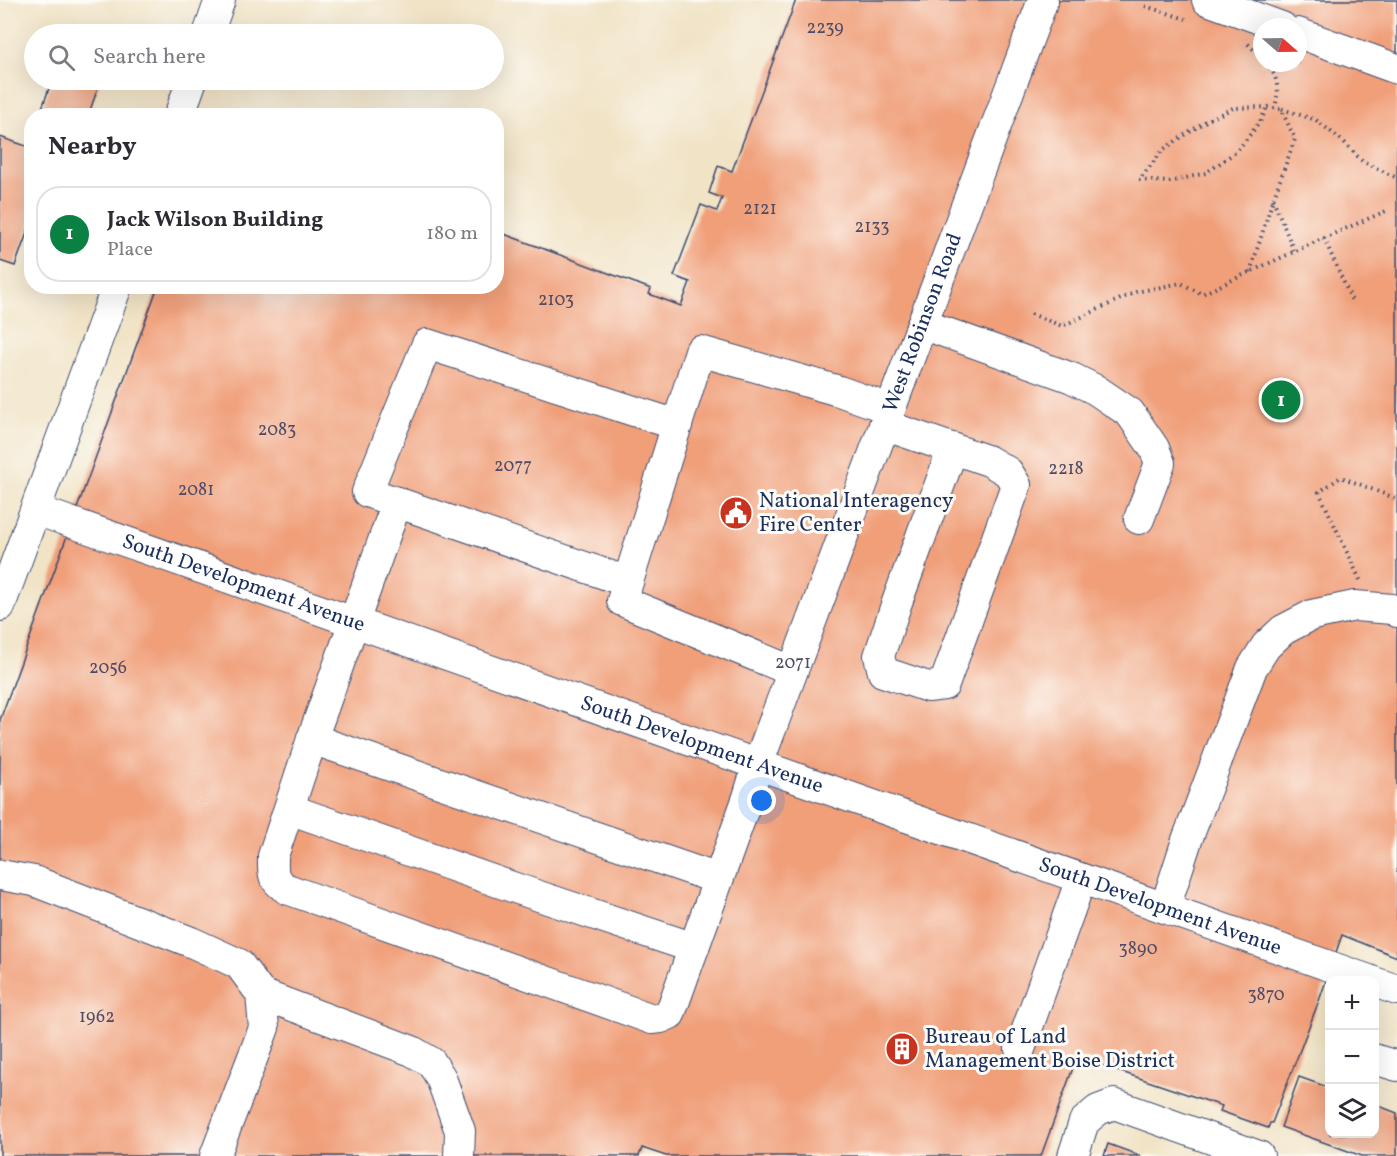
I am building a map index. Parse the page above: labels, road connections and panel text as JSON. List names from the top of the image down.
{
  "streets": {
    "street": ["West Robinson Road", "South Development Avenue"]
  },
  "crossings": [
    ["West Robinson Road", "South Development Avenue"]
  ],
  "places": {
    "public building": ["National Interagency Fire Center"],
    "building": ["Bureau of Land Management Boise District"]
  },
  "house_numbers": [
    "2239",
    "2121",
    "2133",
    "2103",
    "2083",
    "2077",
    "2218",
    "2081",
    "2071",
    "2056",
    "3890",
    "3870",
    "1962"
  ],
  "north": "right",
  "page": {
    "search": "Search here",
    "heading": "Nearby",
    "list": [
      {
        "mark": "1",
        "name": "Jack Wilson Building",
        "note": "Place",
        "value": "180 m"
      }
    ],
    "pins": "1",
    "map_buttons": ["+", "−"]
  }
}
